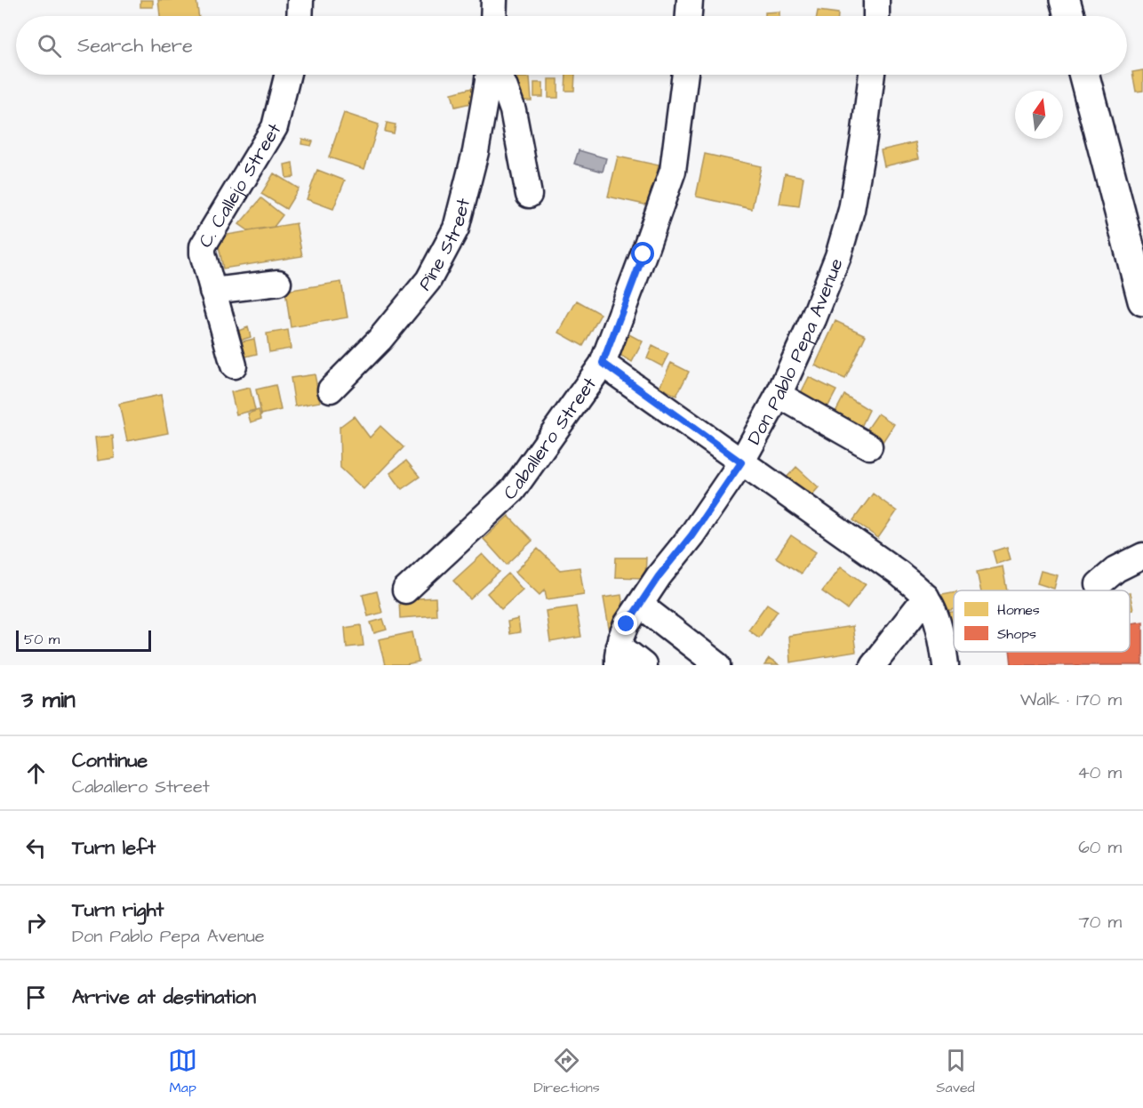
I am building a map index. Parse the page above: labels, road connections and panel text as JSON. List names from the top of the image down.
{
  "streets": {
    "street": [
      "C. Callejo Street",
      "Pine Street",
      "Don Pablo Pepa Avenue",
      "Caballero Street"
    ]
  },
  "legend": ["Homes", "Shops"],
  "scale_bar": "50 m",
  "north": "top",
  "page": {
    "search": "Search here",
    "scale": "50 m",
    "heading": ["3 min", "Walk · 170 m"],
    "list": [
      ["Continue", "Caballero Street", "40 m"],
      ["Turn left", "60 m"],
      ["Turn right", "Don Pablo Pepa Avenue", "70 m"],
      "Arrive at destination"
    ],
    "nav": ["Map", "Directions", "Saved"]
  }
}
